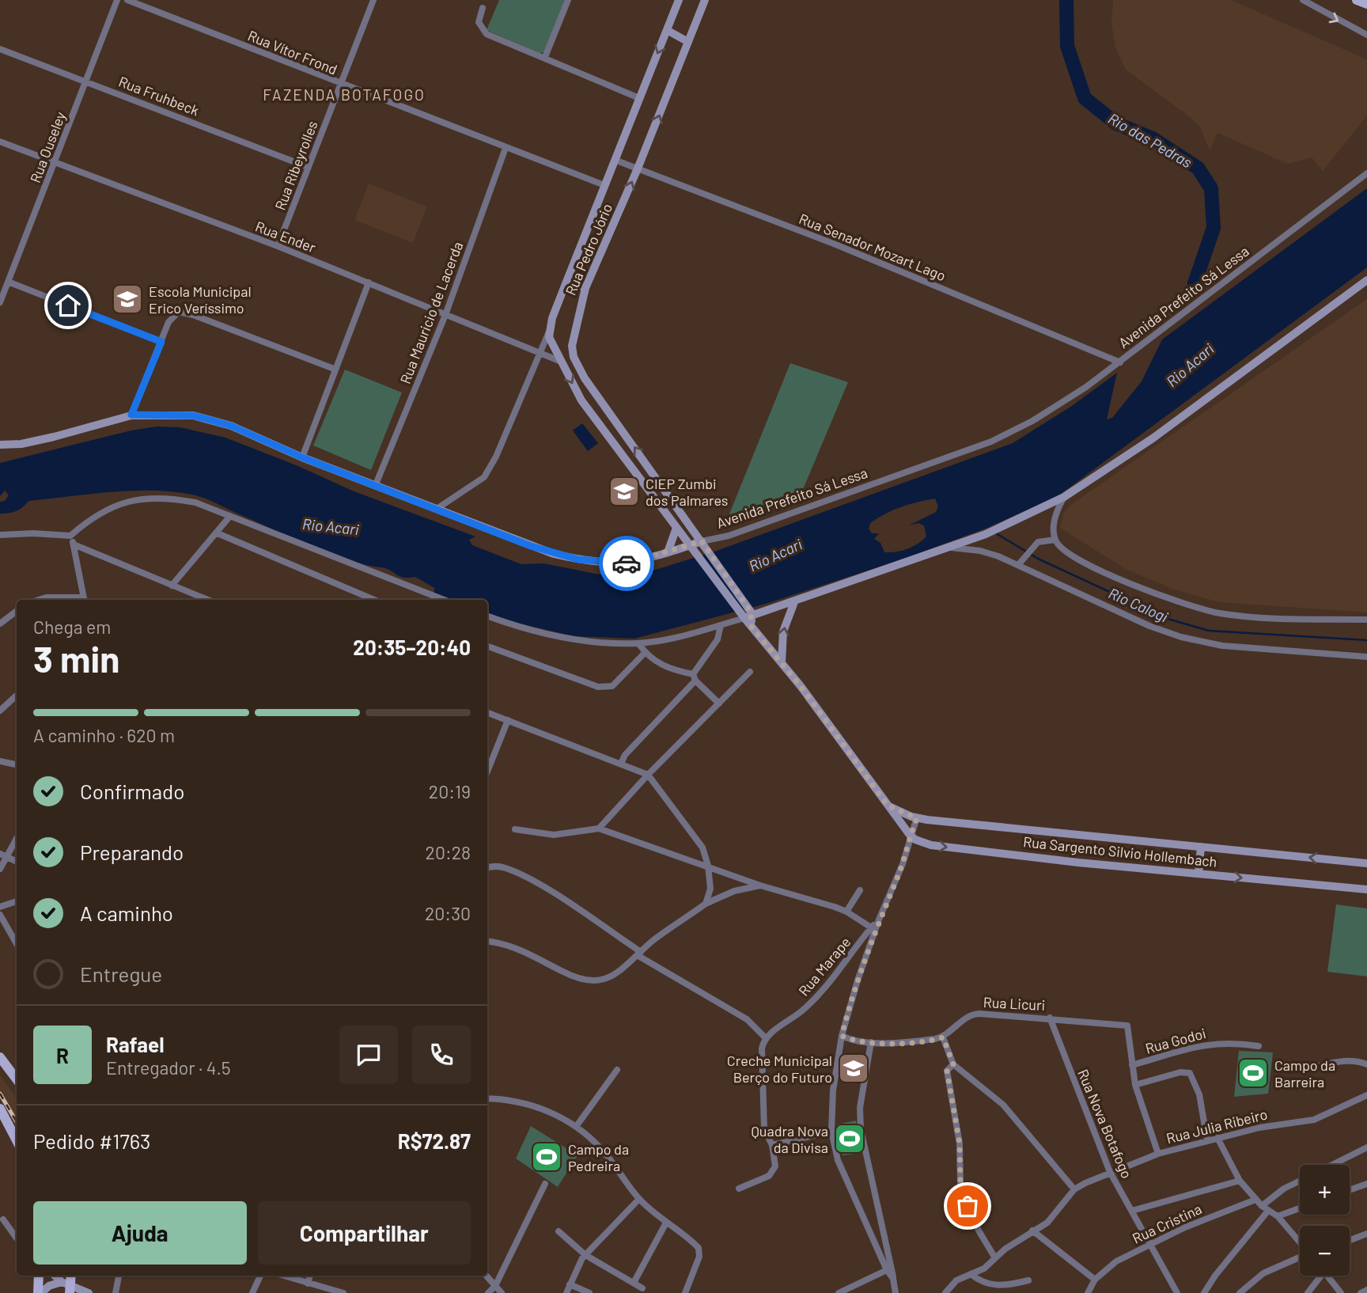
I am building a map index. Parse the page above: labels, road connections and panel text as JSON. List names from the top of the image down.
{
  "streets": {
    "main road": ["Rua Pedro Jório", "Avenida Prefeito Sá Lessa", "Rua Sargento Silvio Hollembach"],
    "street": [
      "Rua Vítor Frond",
      "Rua Fruhbeck",
      "Rua Ouseley",
      "Rua Ribeyrolles",
      "Rua Ender",
      "Rua Senador Mozart Lago",
      "Rua Mauricio de Lacerda",
      "Rua Marape",
      "Rua Licuri",
      "Rua Godoi",
      "Rua Nova Botafogo",
      "Rua Julia Ribeiro",
      "Rua Cristina"
    ]
  },
  "crossings": [
    ["Rua Vítor Frond", "Rua Ribeyrolles"],
    ["Rua Vítor Frond", "Rua Pedro Jório"],
    ["Rua Vítor Frond", "Rua Mauricio de Lacerda"],
    ["Rua Fruhbeck", "Rua Ouseley"],
    ["Rua Fruhbeck", "Rua Ribeyrolles"],
    ["Rua Ouseley", "Rua Ender"],
    ["Rua Ribeyrolles", "Rua Ender"],
    ["Rua Ender", "Rua Pedro Jório"],
    ["Rua Ender", "Rua Mauricio de Lacerda"],
    ["Rua Senador Mozart Lago", "Rua Pedro Jório"],
    ["Rua Senador Mozart Lago", "Avenida Prefeito Sá Lessa"],
    ["Rua Pedro Jório", "Avenida Prefeito Sá Lessa"],
    ["Rua Pedro Jório", "Rua Sargento Silvio Hollembach"],
    ["Avenida Prefeito Sá Lessa", "Rua Mauricio de Lacerda"],
    ["Avenida Prefeito Sá Lessa", "Rua Sargento Silvio Hollembach"],
    ["Rua Licuri", "Rua Godoi"],
    ["Rua Licuri", "Rua Nova Botafogo"],
    ["Rua Nova Botafogo", "Rua Julia Ribeiro"],
    ["Rua Nova Botafogo", "Rua Cristina"]
  ],
  "districts": ["FAZENDA BOTAFOGO"],
  "water": ["Rio das Pedras", "Rio Acari", "Rio Calogi"],
  "places": {
    "school or university": ["Escola Municipal Erico Veríssimo", "CIEP Zumbi dos Palmares", "Creche Municipal Berço do Futuro"],
    "sports": ["Campo da Barreira", "Quadra Nova da Divisa", "Campo da Pedreira"]
  },
  "page": {
    "heading": ["3 min", "Chega em", "20:35–20:40"],
    "panel": [
      "Rafael",
      "Entregador · 4.5",
      "Pedido #1763",
      "R$72.87"
    ],
    "bar": "A caminho · 620 m",
    "list": [
      ["Confirmado", "20:19"],
      ["Preparando", "20:28"],
      ["A caminho", "20:30"],
      "Entregue"
    ],
    "round": "R",
    "map_buttons": ["+", "−"],
    "buttons": ["Ajuda", "Compartilhar"]
  }
}
